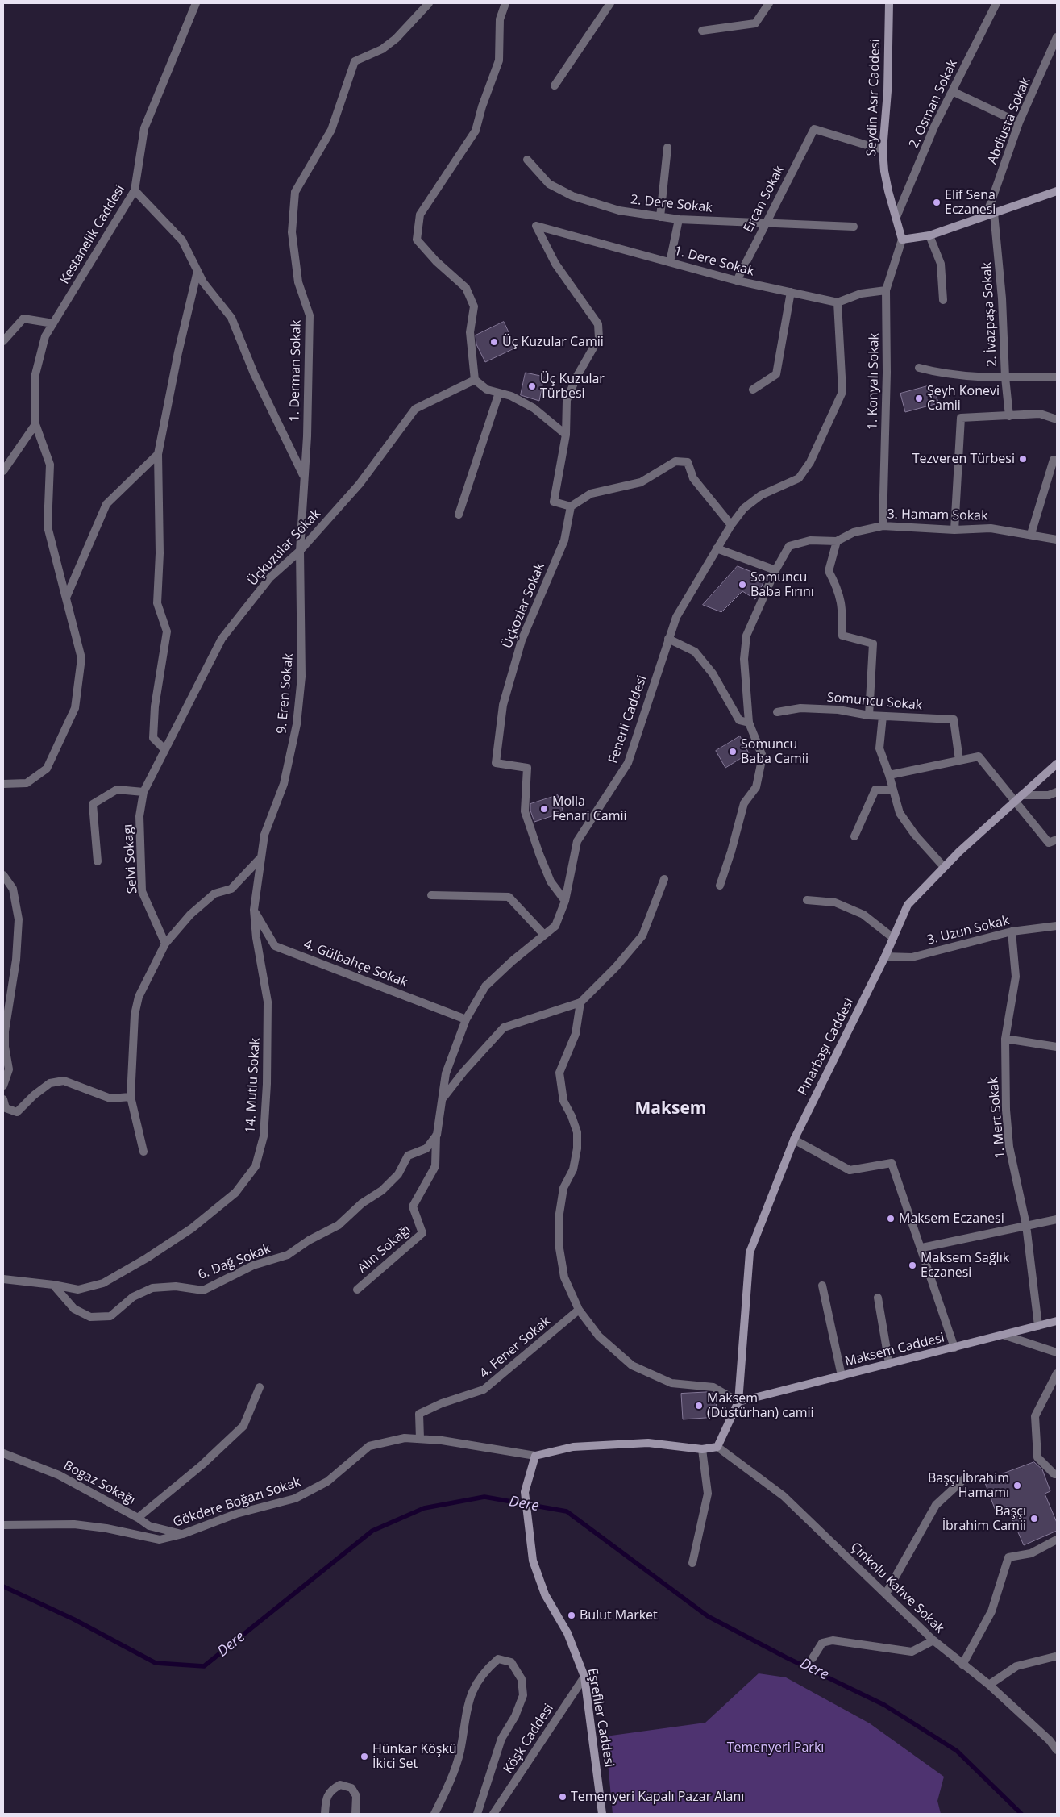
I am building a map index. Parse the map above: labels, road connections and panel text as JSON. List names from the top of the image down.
{
  "streets": {
    "main road": [
      "Seydin Asır Caddesi",
      "Pınarbaşı Caddesi",
      "Maksem Caddesi",
      "Eşrefiler Caddesi"
    ],
    "street": [
      "2. Osman Sokak",
      "Abdiusta Sokak",
      "Ercan Sokak",
      "2. Dere Sokak",
      "Kestanelik Caddesi",
      "1. Dere Sokak",
      "2. İvazpaşa Sokak",
      "1. Derman Sokak",
      "1. Konyalı Sokak",
      "3. Hamam Sokak",
      "Üçkuzular Sokak",
      "Üçkozlar Sokak",
      "9. Eren Sokak",
      "Somuncu Sokak",
      "Fenerli Caddesi",
      "Selvi Sokagı",
      "3. Uzun Sokak",
      "4. Gülbahçe Sokak",
      "14. Mutlu Sokak",
      "1. Mert Sokak",
      "Alın Sokağı",
      "6. Dağ Sokak",
      "4. Fener Sokak",
      "Bogaz Sokağı",
      "Gökdere Boğazı Sokak",
      "Çinkolu Kahve Sokak",
      "Köşk Caddesi"
    ]
  },
  "crossings": [
    ["Seydin Asır Caddesi", "2. Osman Sokak"],
    ["Seydin Asır Caddesi", "Ercan Sokak"],
    ["Seydin Asır Caddesi", "1. Konyalı Sokak"],
    ["Abdiusta Sokak", "2. İvazpaşa Sokak"],
    ["Ercan Sokak", "2. Dere Sokak"],
    ["Ercan Sokak", "1. Dere Sokak"],
    ["1. Dere Sokak", "Fenerli Caddesi"],
    ["1. Derman Sokak", "Üçkuzular Sokak"],
    ["1. Derman Sokak", "9. Eren Sokak"],
    ["1. Konyalı Sokak", "3. Hamam Sokak"],
    ["Üçkuzular Sokak", "9. Eren Sokak"],
    ["Üçkuzular Sokak", "Selvi Sokagı"],
    ["Üçkozlar Sokak", "Fenerli Caddesi"],
    ["9. Eren Sokak", "14. Mutlu Sokak"],
    ["Fenerli Caddesi", "4. Gülbahçe Sokak"],
    ["3. Uzun Sokak", "Pınarbaşı Caddesi"],
    ["3. Uzun Sokak", "1. Mert Sokak"],
    ["4. Gülbahçe Sokak", "14. Mutlu Sokak"],
    ["Pınarbaşı Caddesi", "Maksem Caddesi"],
    ["14. Mutlu Sokak", "6. Dağ Sokak"],
    ["1. Mert Sokak", "Maksem Caddesi"],
    ["Alın Sokağı", "6. Dağ Sokak"],
    ["4. Fener Sokak", "Gökdere Boğazı Sokak"],
    ["Bogaz Sokağı", "Gökdere Boğazı Sokak"],
    ["Gökdere Boğazı Sokak", "Eşrefiler Caddesi"],
    ["Eşrefiler Caddesi", "Köşk Caddesi"]
  ],
  "districts": ["Maksem"],
  "water": ["Dere"],
  "parks": ["Temenyeri Parkı"],
  "places": [
    "Elif Sena Eczanesi",
    "Üç Kuzular Camii",
    "Üç Kuzular Türbesi",
    "Şeyh Konevi Camii",
    "Tezveren Türbesi",
    "Somuncu Baba Fırını",
    "Somuncu Baba Camii",
    "Molla Fenari Camii",
    "Maksem Eczanesi",
    "Maksem Sağlık Eczanesi",
    "Maksem (Düstürhan) camii",
    "Başçı İbrahim Hamamı",
    "Başçı İbrahim Camii",
    "Bulut Market",
    "Hünkar Köşkü İkici Set",
    "Temenyeri Kapalı Pazar Alanı"
  ]
}
